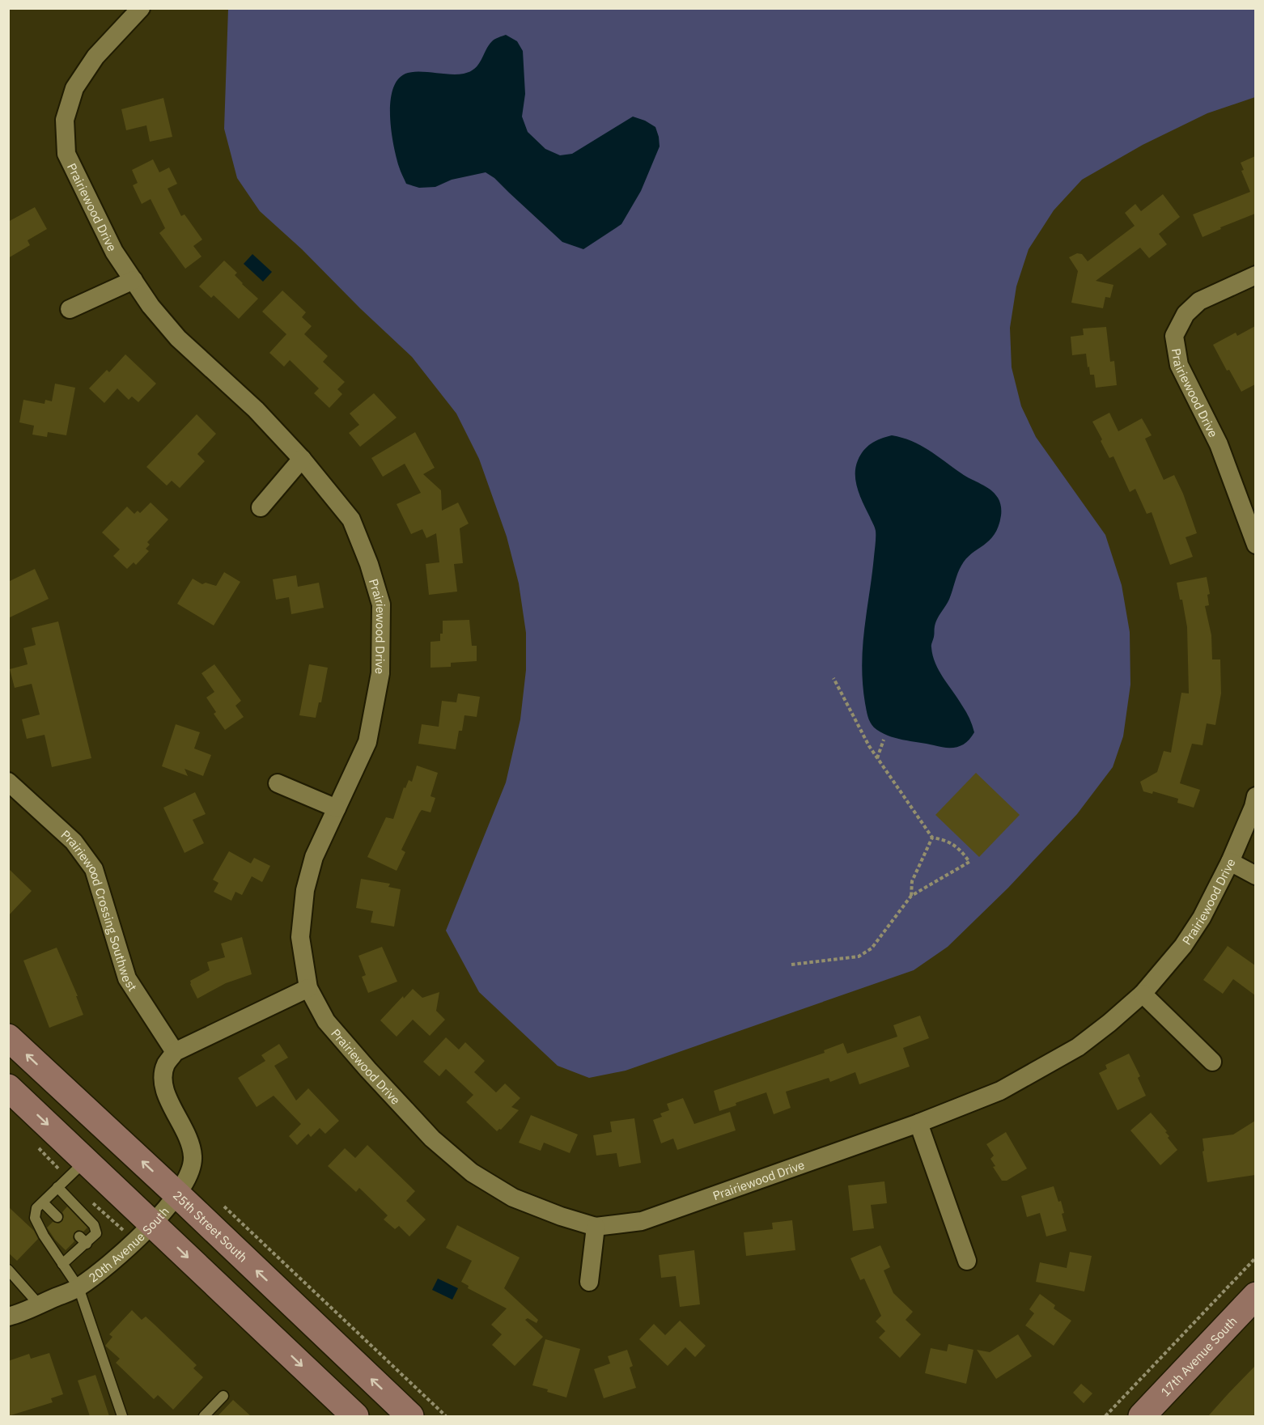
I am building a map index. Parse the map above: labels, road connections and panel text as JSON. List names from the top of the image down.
{
  "streets": {
    "main road": ["25th Street South", "17th Avenue South"],
    "street": ["Prairiewood Drive", "Prairiewood Crossing Southwest", "20th Avenue South"]
  },
  "crossings": [
    ["Prairiewood Crossing Southwest", "20th Avenue South"],
    ["25th Street South", "20th Avenue South"]
  ]
}
